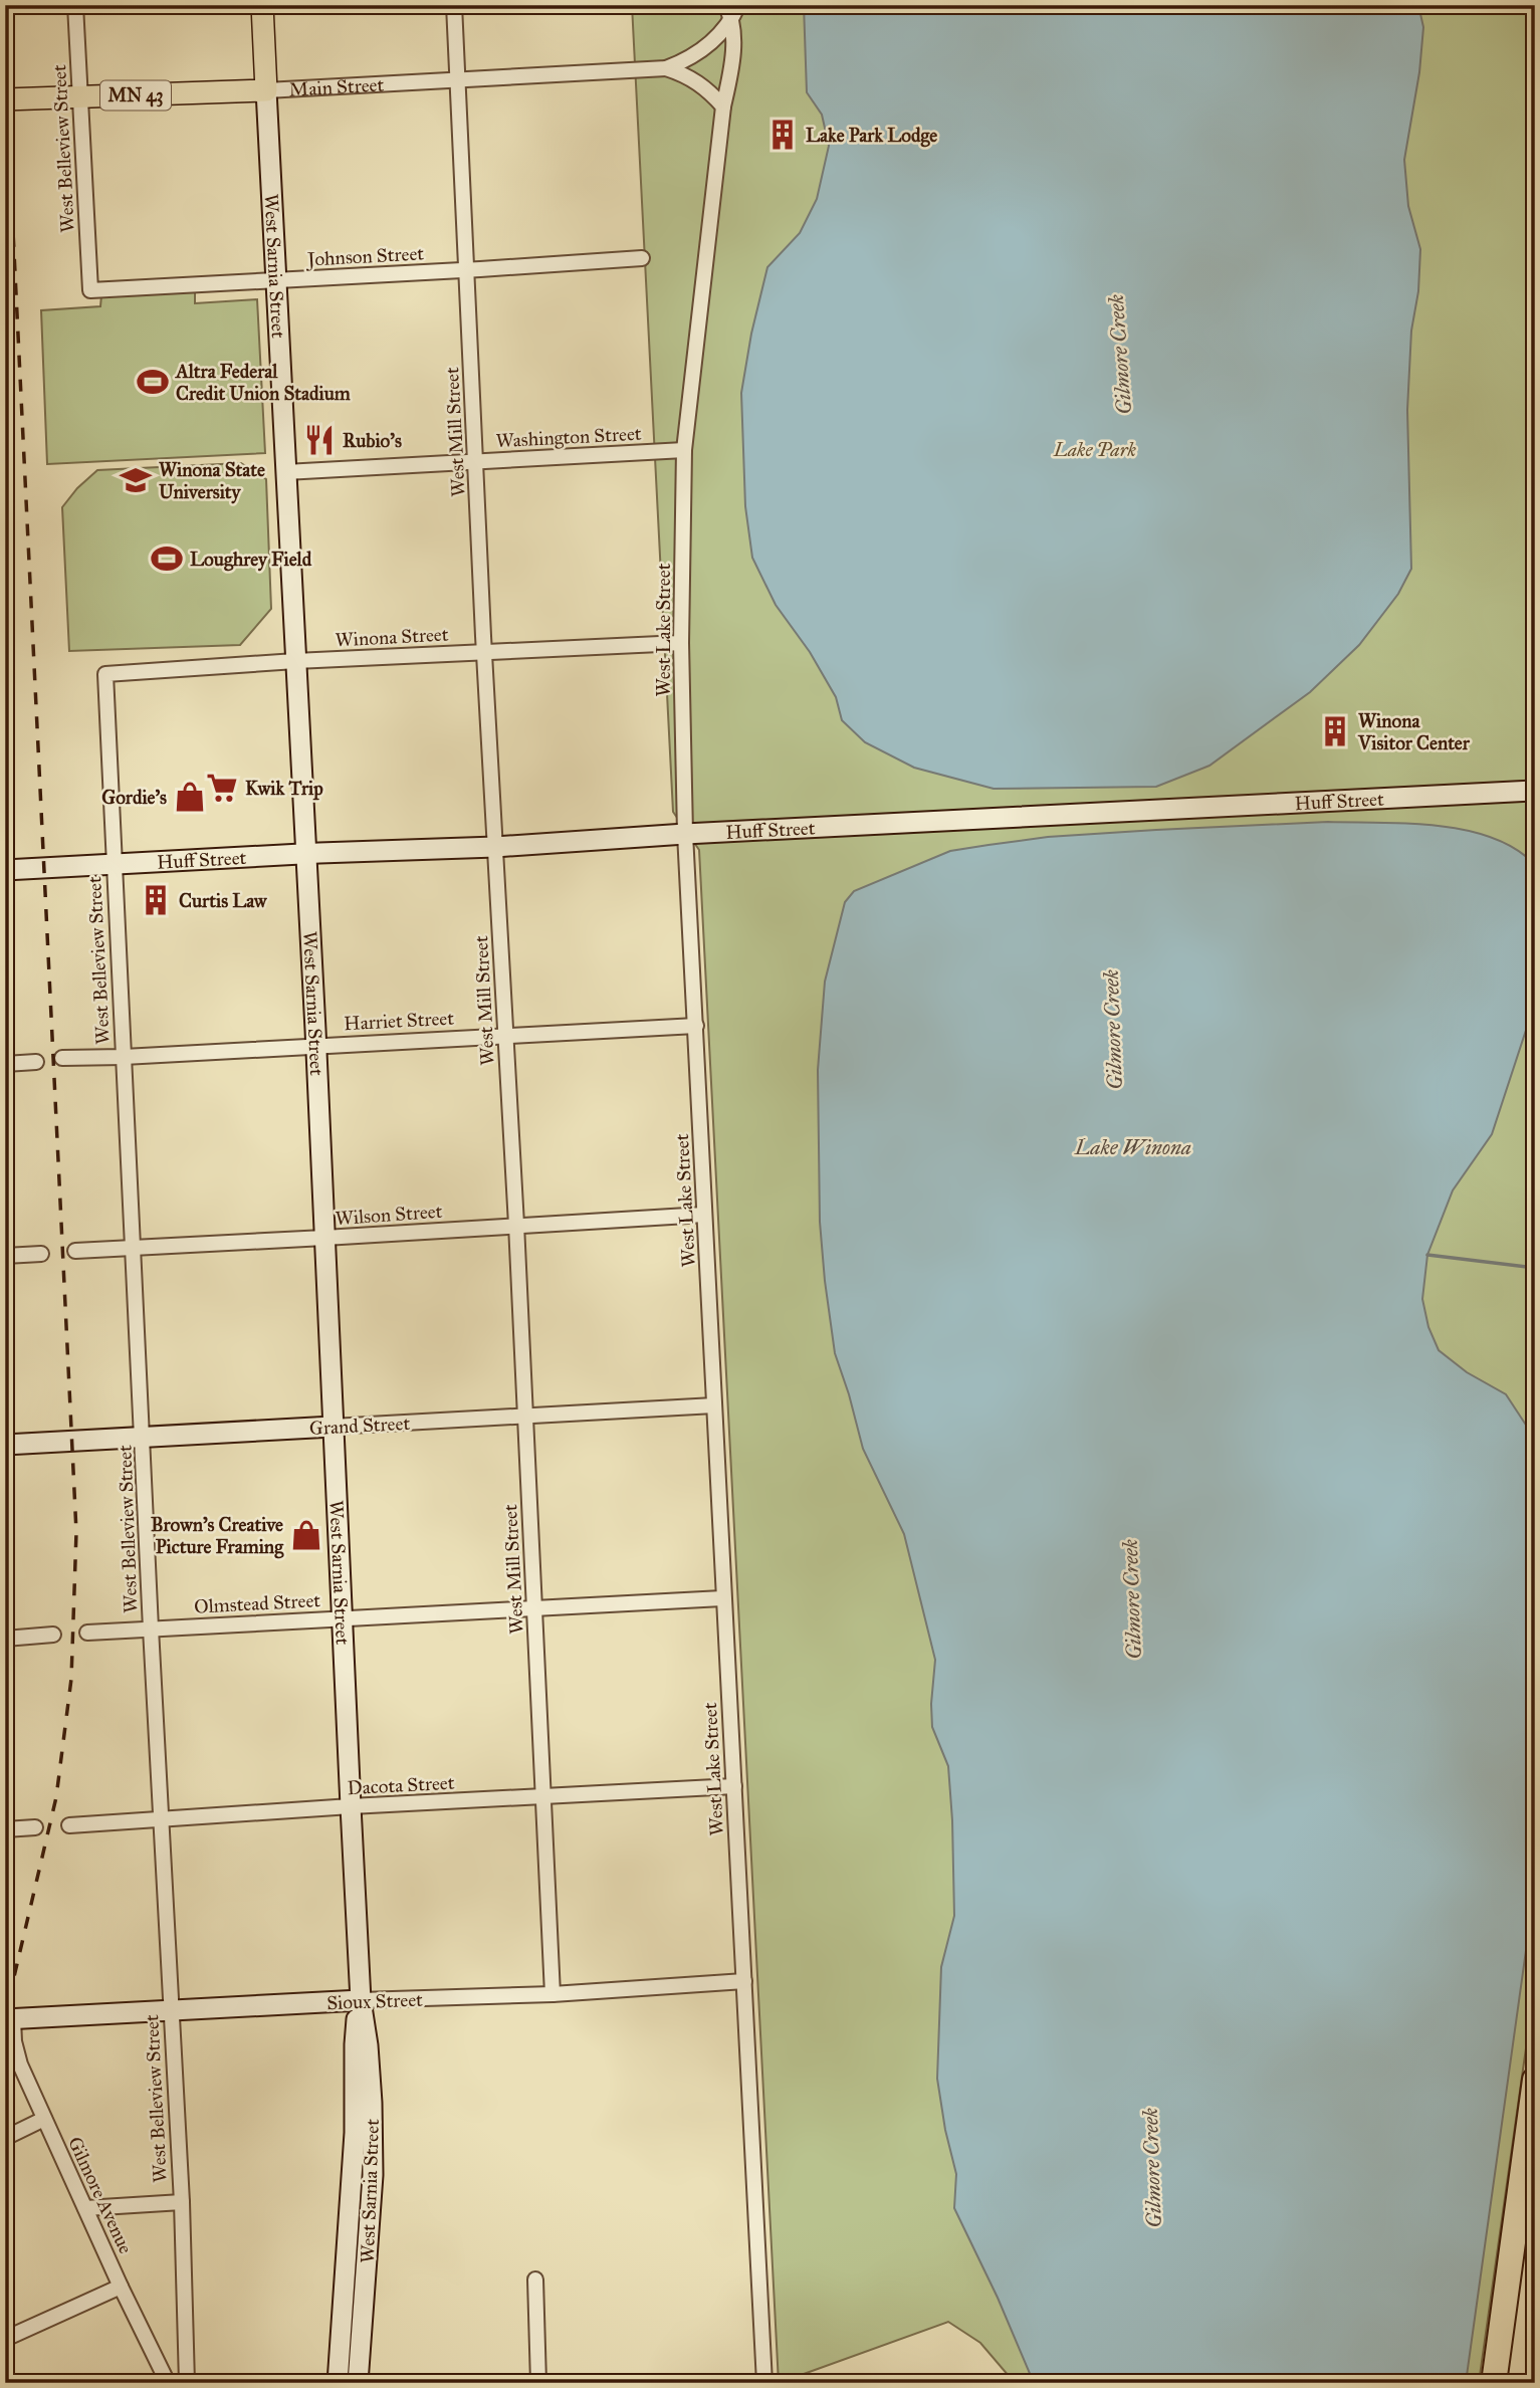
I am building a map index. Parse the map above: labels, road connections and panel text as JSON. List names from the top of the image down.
{
  "streets": {
    "main road": ["Main Street", "MN 43", "West Sarnia Street"],
    "street": [
      "West Belleview Street",
      "Johnson Street",
      "West Mill Street",
      "Washington Street",
      "West Lake Street",
      "Winona Street",
      "Huff Street",
      "Harriet Street",
      "Wilson Street",
      "Grand Street",
      "Olmstead Street",
      "Dacota Street",
      "Sioux Street",
      "Gilmore Avenue"
    ]
  },
  "crossings": [
    ["Main Street", "West Belleview Street"],
    ["Main Street", "West Sarnia Street"],
    ["Main Street", "West Mill Street"],
    ["Main Street", "West Lake Street"],
    ["West Belleview Street", "Johnson Street"],
    ["West Belleview Street", "Winona Street"],
    ["West Belleview Street", "Huff Street"],
    ["West Belleview Street", "Harriet Street"],
    ["West Belleview Street", "Wilson Street"],
    ["West Belleview Street", "Grand Street"],
    ["West Belleview Street", "Olmstead Street"],
    ["West Belleview Street", "Dacota Street"],
    ["West Belleview Street", "Sioux Street"],
    ["Johnson Street", "West Sarnia Street"],
    ["Johnson Street", "West Mill Street"],
    ["West Sarnia Street", "Washington Street"],
    ["West Sarnia Street", "Winona Street"],
    ["West Sarnia Street", "Huff Street"],
    ["West Sarnia Street", "Harriet Street"],
    ["West Sarnia Street", "Wilson Street"],
    ["West Sarnia Street", "Grand Street"],
    ["West Sarnia Street", "Olmstead Street"],
    ["West Sarnia Street", "Dacota Street"],
    ["West Sarnia Street", "Sioux Street"],
    ["West Mill Street", "Washington Street"],
    ["West Mill Street", "Winona Street"],
    ["West Mill Street", "Huff Street"],
    ["West Mill Street", "Harriet Street"],
    ["West Mill Street", "Wilson Street"],
    ["West Mill Street", "Grand Street"],
    ["West Mill Street", "Olmstead Street"],
    ["West Mill Street", "Dacota Street"],
    ["West Mill Street", "Sioux Street"],
    ["Washington Street", "West Lake Street"],
    ["West Lake Street", "Winona Street"],
    ["West Lake Street", "Huff Street"],
    ["West Lake Street", "Harriet Street"],
    ["West Lake Street", "Wilson Street"],
    ["West Lake Street", "Grand Street"],
    ["West Lake Street", "Olmstead Street"],
    ["West Lake Street", "Dacota Street"],
    ["West Lake Street", "Sioux Street"],
    ["Sioux Street", "Gilmore Avenue"]
  ],
  "water": ["Gilmore Creek", "Lake Winona"],
  "parks": ["Lake Park"],
  "places": {
    "building": ["Lake Park Lodge", "Winona Visitor Center", "Curtis Law"],
    "sports": ["Altra Federal Credit Union Stadium", "Loughrey Field"],
    "restaurant": ["Rubio's"],
    "school or university": ["Winona State University"],
    "supermarket": ["Kwik Trip"],
    "shop": ["Gordie's", "Brown's Creative Picture Framing"]
  }
}
